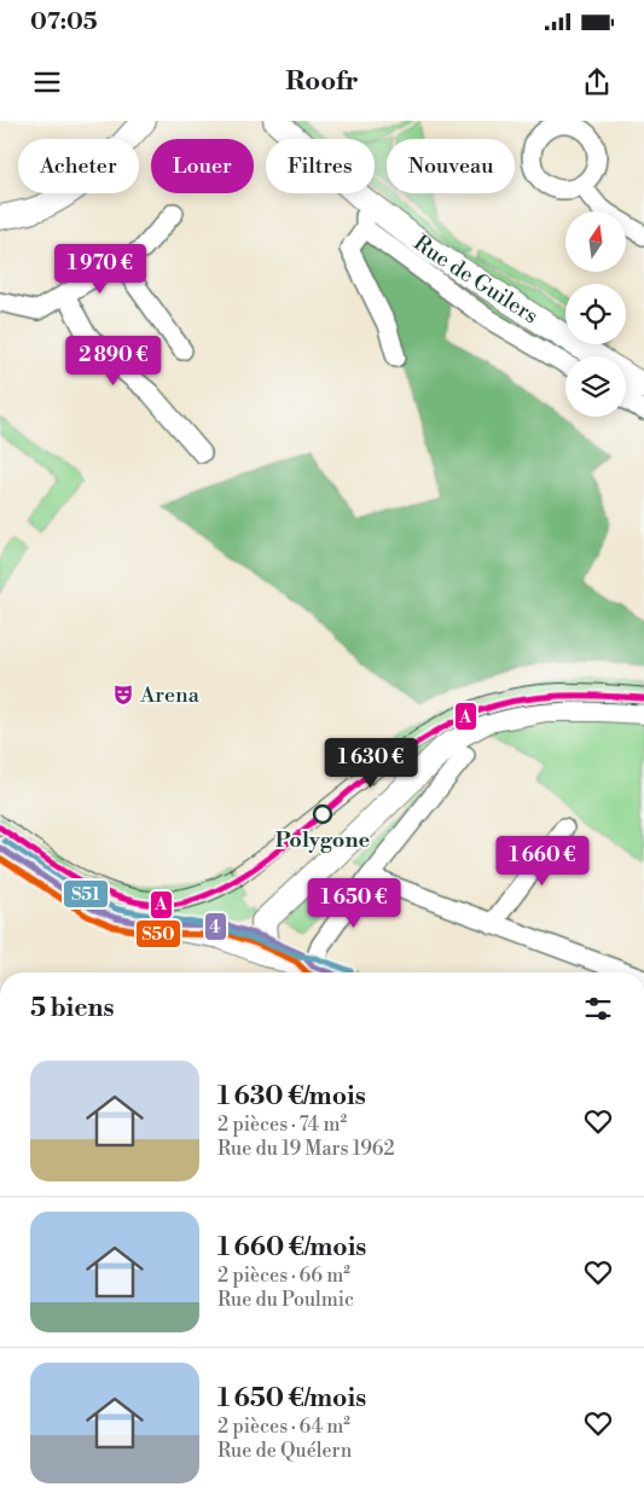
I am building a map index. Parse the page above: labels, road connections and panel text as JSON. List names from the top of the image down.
{
  "streets": {
    "main road": ["Rue de Guilers"]
  },
  "places": {
    "theatre": ["Arena"],
    "other": ["Polygone"]
  },
  "lines": [
    "transit line A",
    "transit line S51",
    "transit line 4",
    "transit line S50"
  ],
  "north": "top",
  "page": {
    "status": "07:05",
    "header": "Roofr",
    "chip": [
      "Acheter",
      "Louer",
      "Filtres",
      "Nouveau"
    ],
    "price": [
      "1 970 €",
      "2 890 €",
      "1 630 €",
      "1 660 €",
      "1 650 €"
    ],
    "heading": "5 biens",
    "list": [
      {
        "name": "1 630 €/mois",
        "note": "2 pièces · 74 m² · Rue du 19 Mars 1962"
      },
      {
        "name": "1 660 €/mois",
        "note": "2 pièces · 66 m² · Rue du Poulmic"
      },
      {
        "name": "1 650 €/mois",
        "note": "2 pièces · 64 m² · Rue de Quélern"
      }
    ]
  }
}
